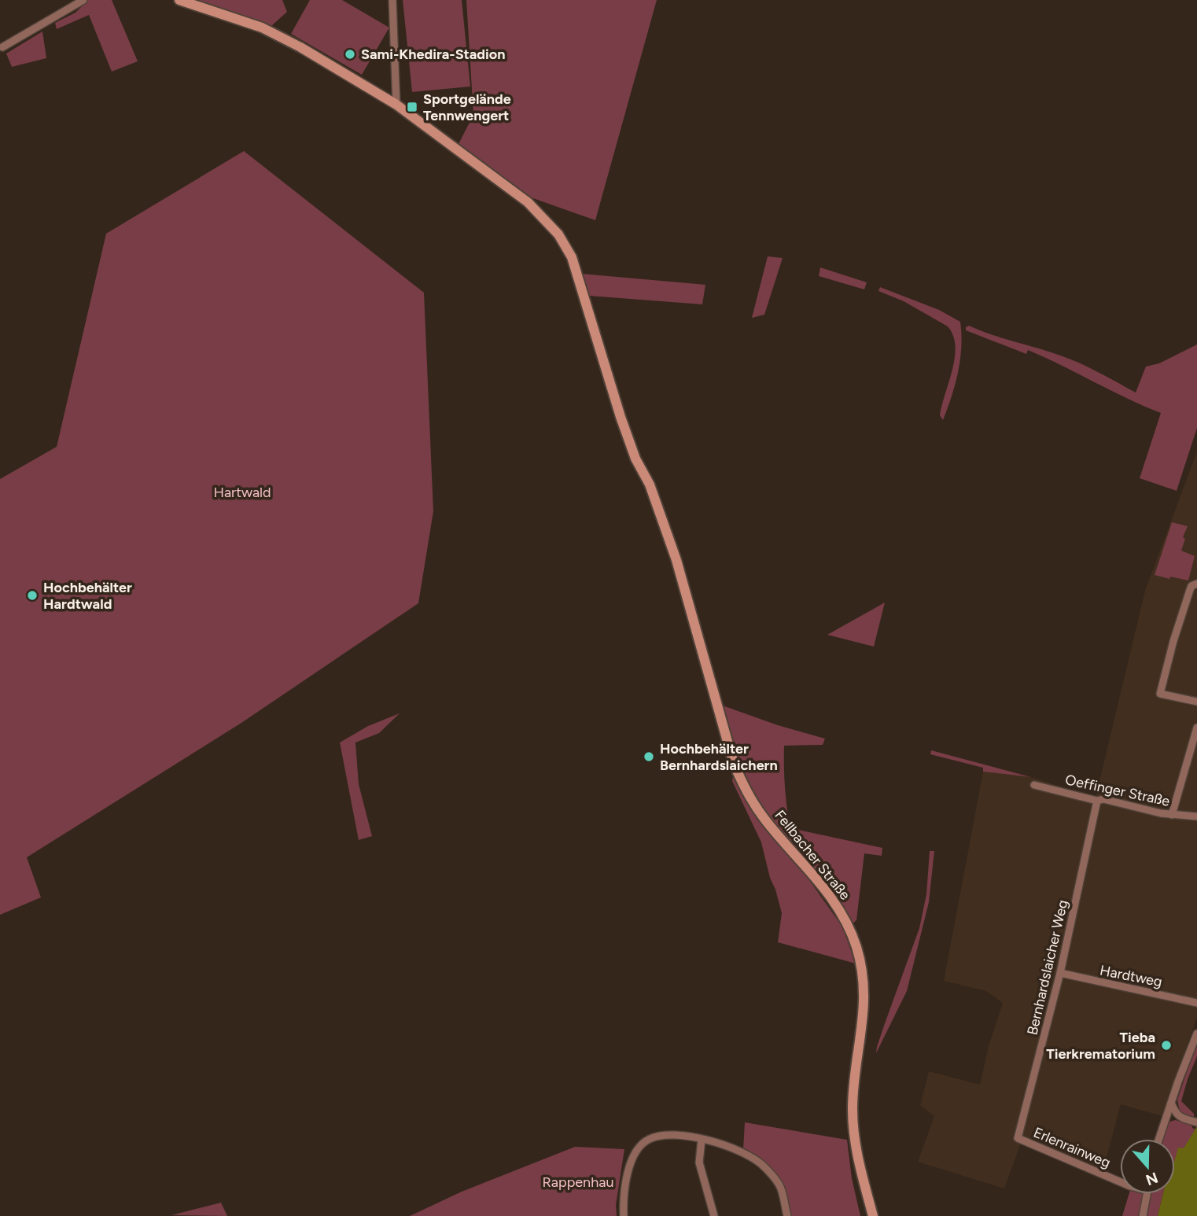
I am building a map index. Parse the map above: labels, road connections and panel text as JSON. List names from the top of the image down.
{
  "streets": {
    "main road": ["Fellbacher Straße"],
    "street": [
      "Oeffinger Straße",
      "Bernhardslaicher Weg",
      "Hardtweg",
      "Erlenrainweg"
    ]
  },
  "crossings": [
    ["Oeffinger Straße", "Bernhardslaicher Weg"],
    ["Bernhardslaicher Weg", "Hardtweg"],
    ["Bernhardslaicher Weg", "Erlenrainweg"]
  ],
  "parks": ["Hartwald", "Rappenhau"],
  "places": {
    "other": [
      "Sami-Khedira-Stadion",
      "Hochbehälter Hardtwald",
      "Hochbehälter Bernhardslaichern",
      "Tieba Tierkrematorium"
    ],
    "transit": ["Sportgelände Tennwengert"]
  },
  "north": "bottom"
}
